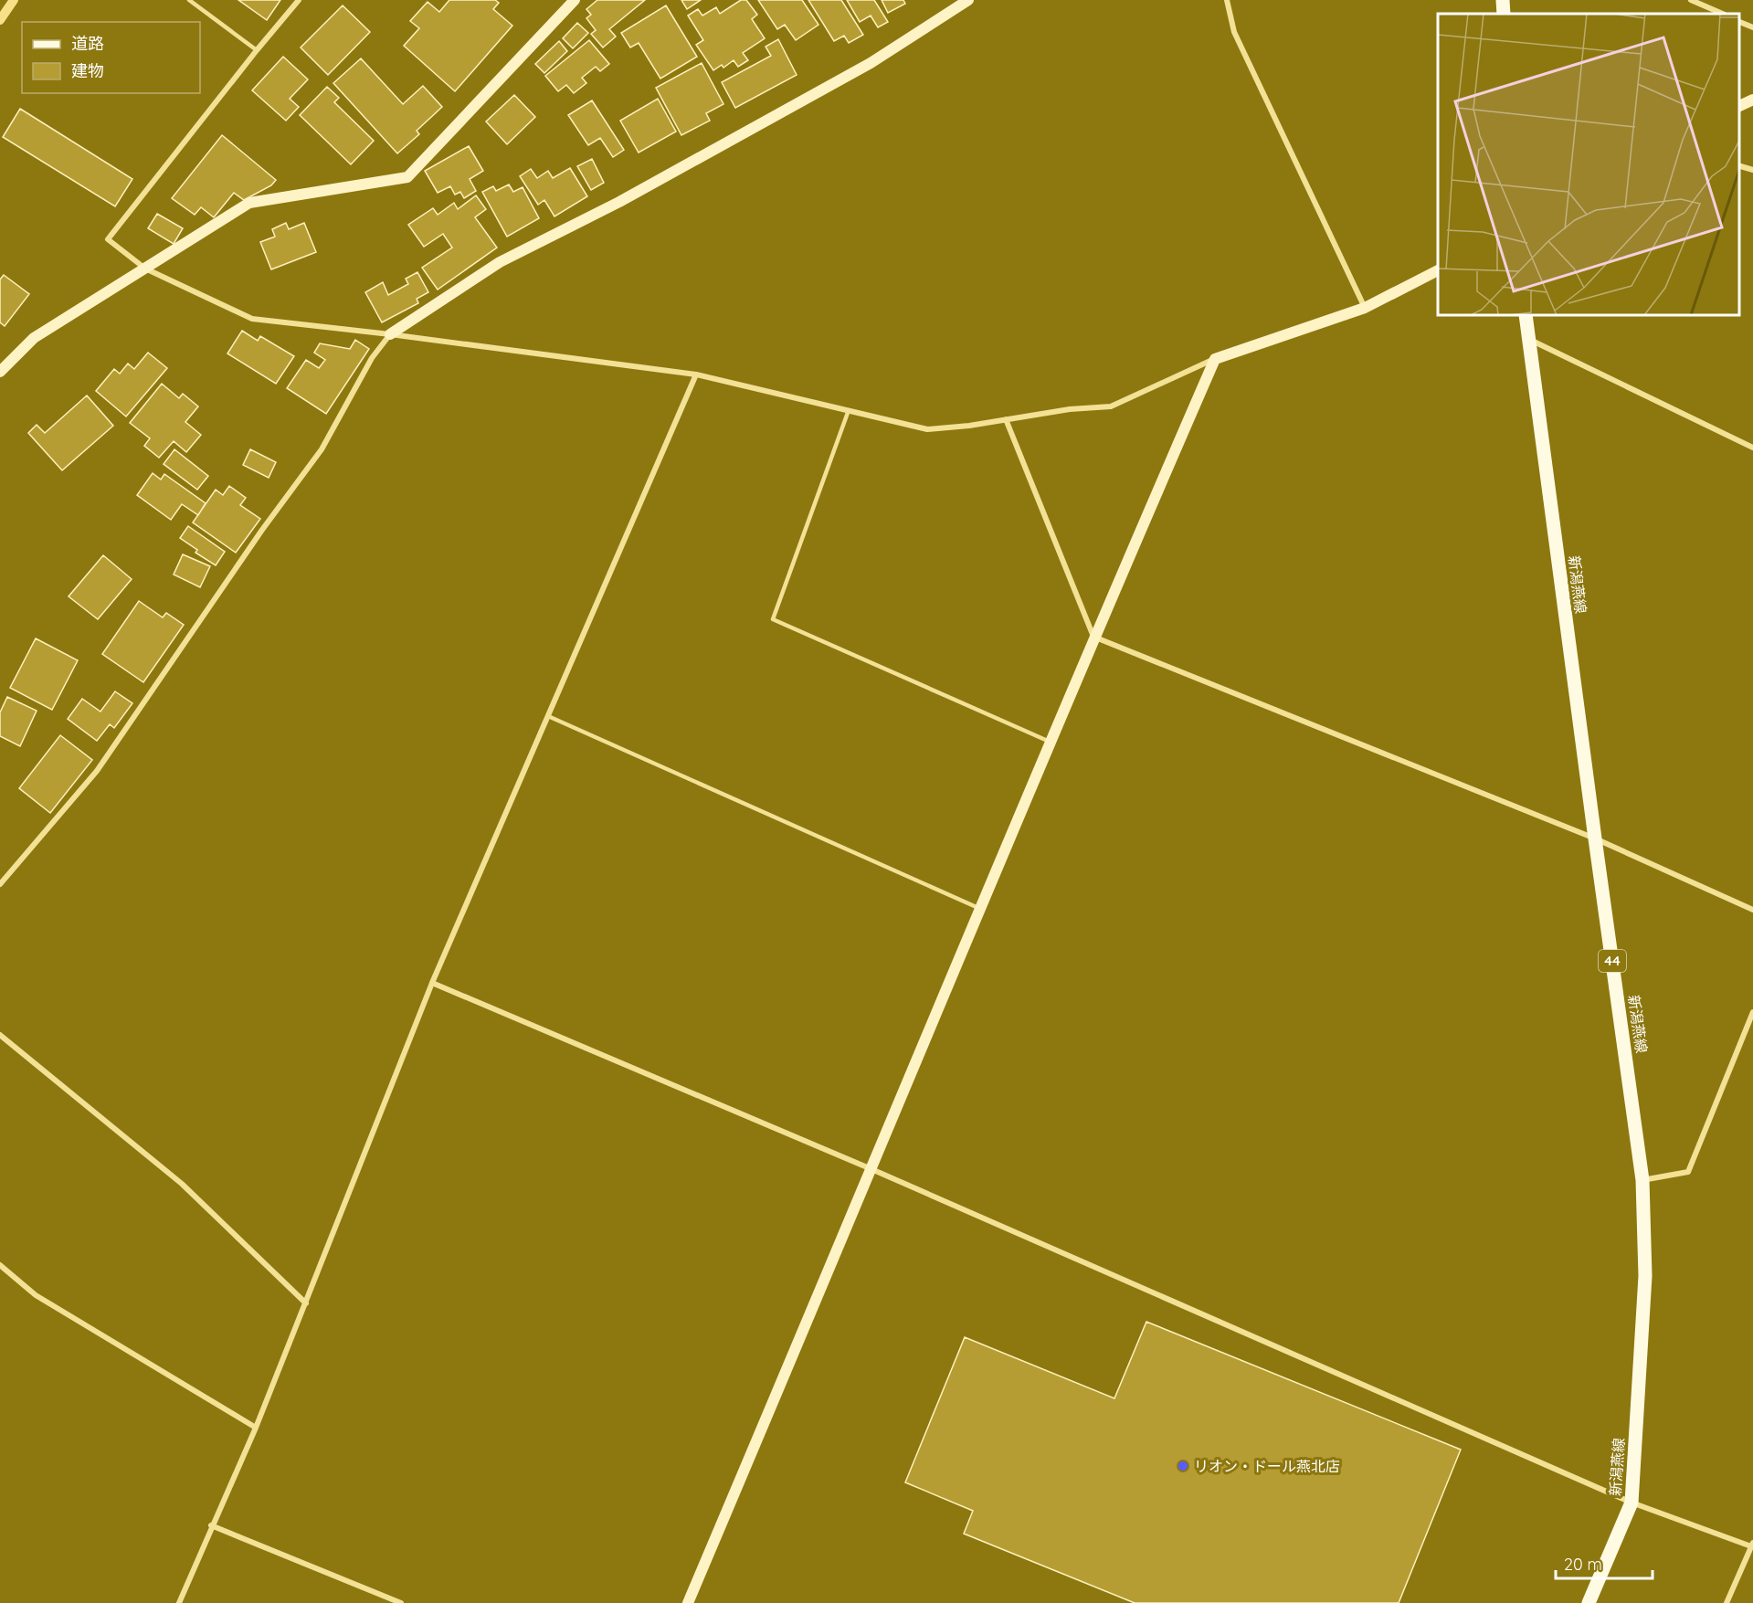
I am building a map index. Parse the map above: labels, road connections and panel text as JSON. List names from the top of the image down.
{
  "streets": {
    "main road": ["新潟燕線", "44"]
  },
  "places": ["リオン・ドール燕北店"],
  "legend": ["道路", "建物"],
  "scale_bar": "20 m"
}
